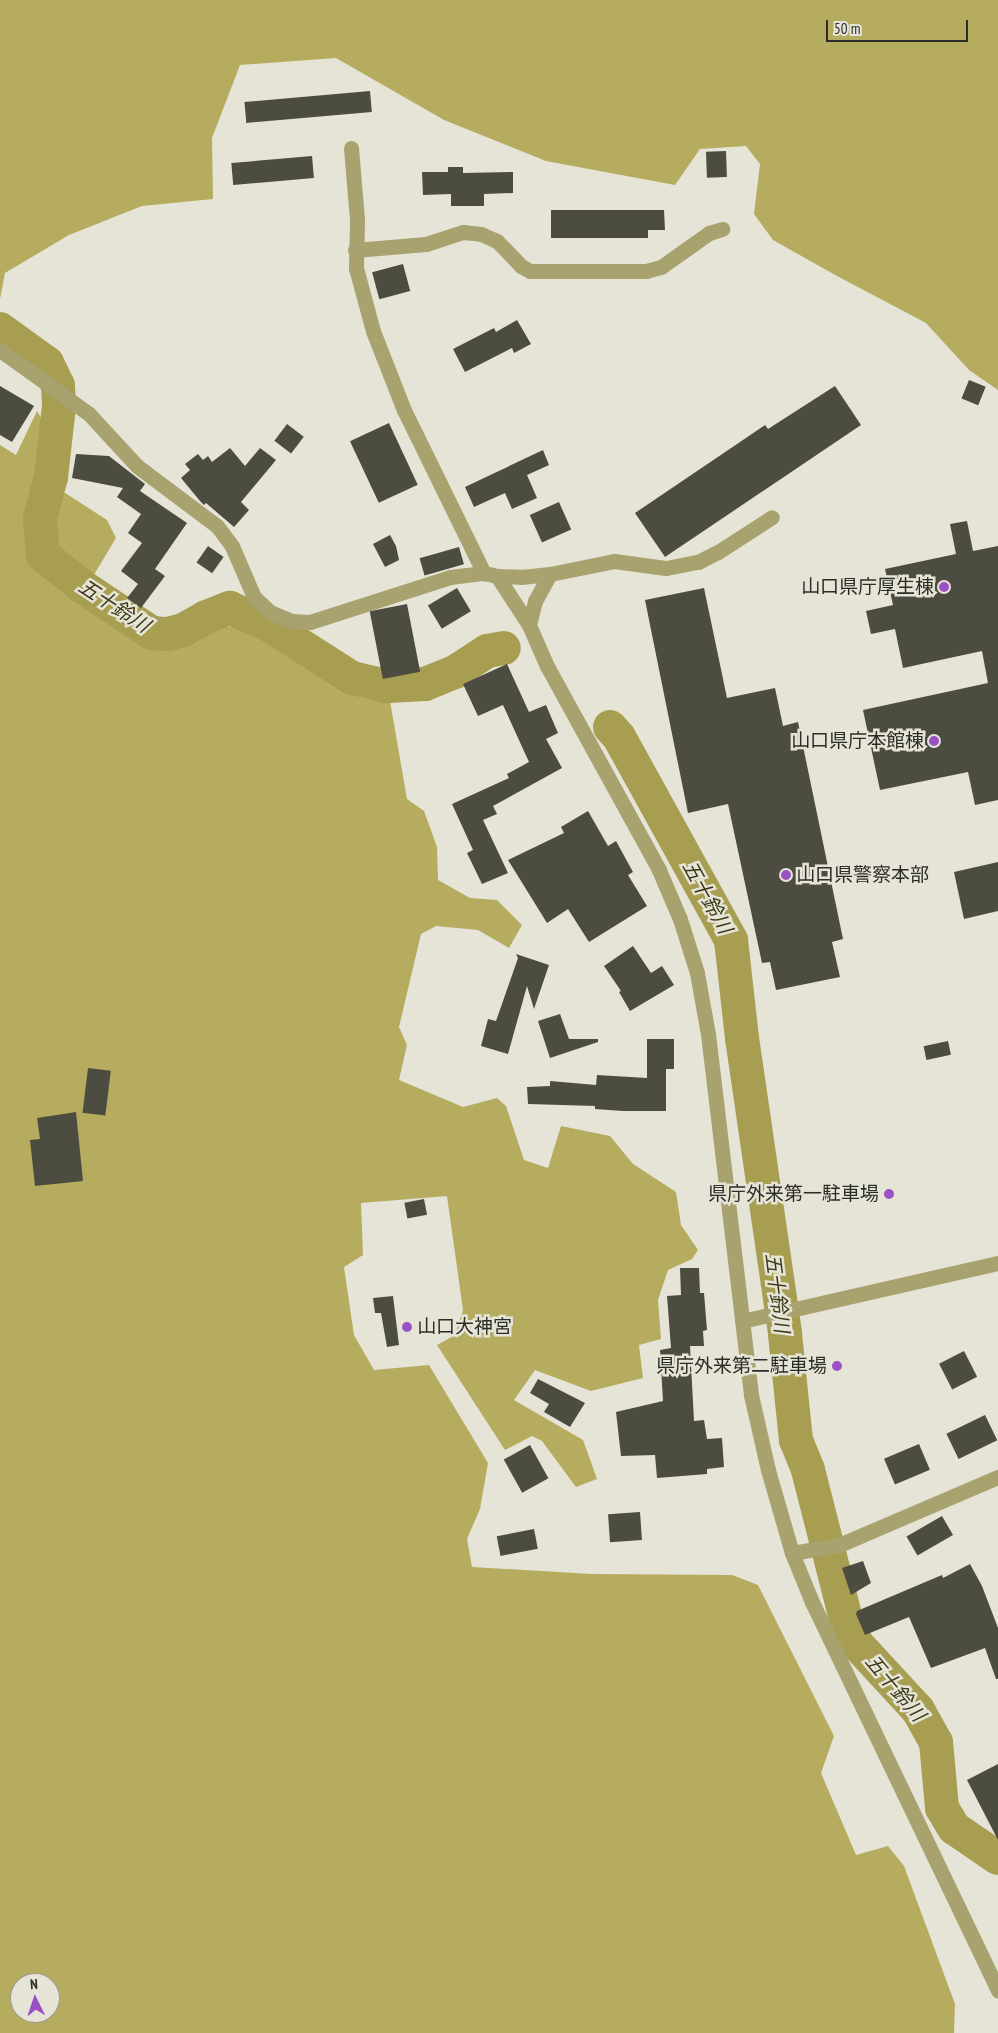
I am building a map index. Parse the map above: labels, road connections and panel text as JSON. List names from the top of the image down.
{
  "water": ["五十鈴川"],
  "places": [
    "山口県庁厚生棟",
    "山口県庁本館棟",
    "山口県警察本部",
    "県庁外来第一駐車場",
    "山口大神宮",
    "県庁外来第二駐車場"
  ],
  "scale_bar": "50 m",
  "north": "top"
}
